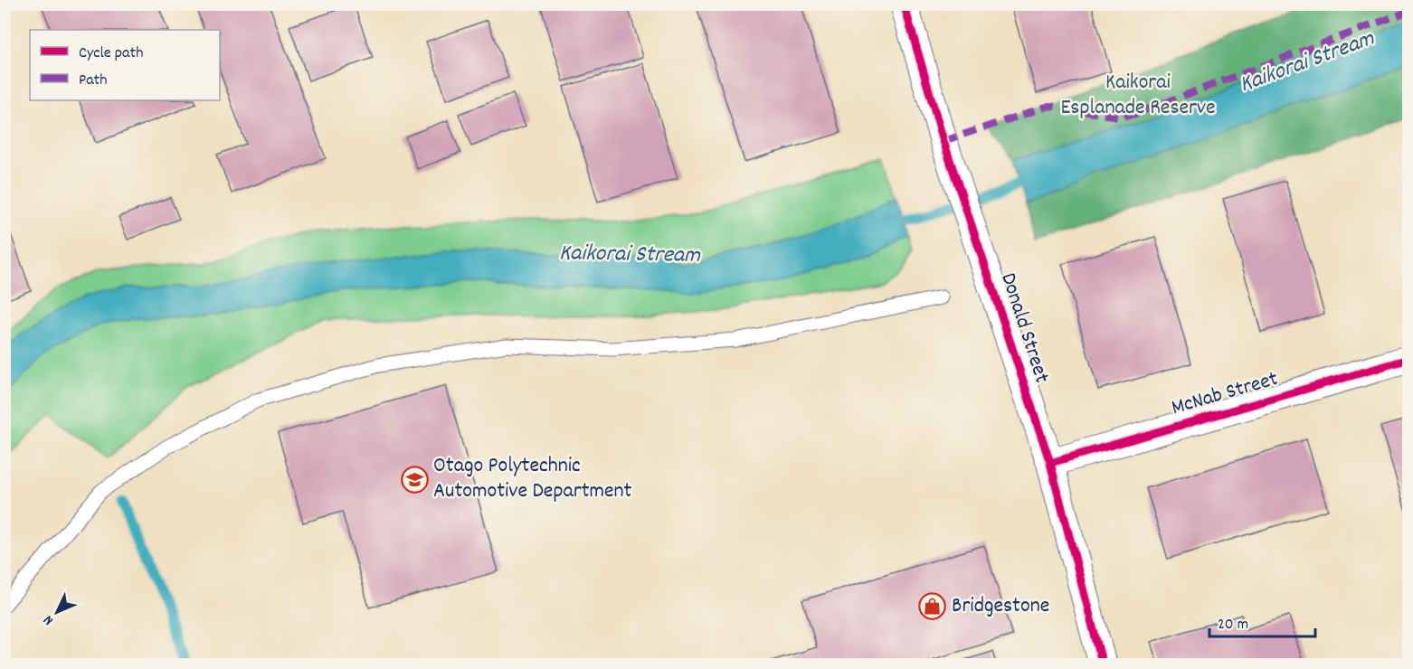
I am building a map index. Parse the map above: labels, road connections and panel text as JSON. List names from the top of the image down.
{
  "streets": {
    "street": ["Donald Street", "McNab Street"]
  },
  "crossings": [
    ["Donald Street", "McNab Street"]
  ],
  "water": ["Kaikorai Stream"],
  "parks": ["Kaikorai Esplanade Reserve"],
  "places": {
    "school or university": ["Otago Polytechnic Automotive Department"],
    "shop": ["Bridgestone"]
  },
  "legend": ["Cycle path", "Path"],
  "scale_bar": "20 m",
  "north": "bottom left"
}
